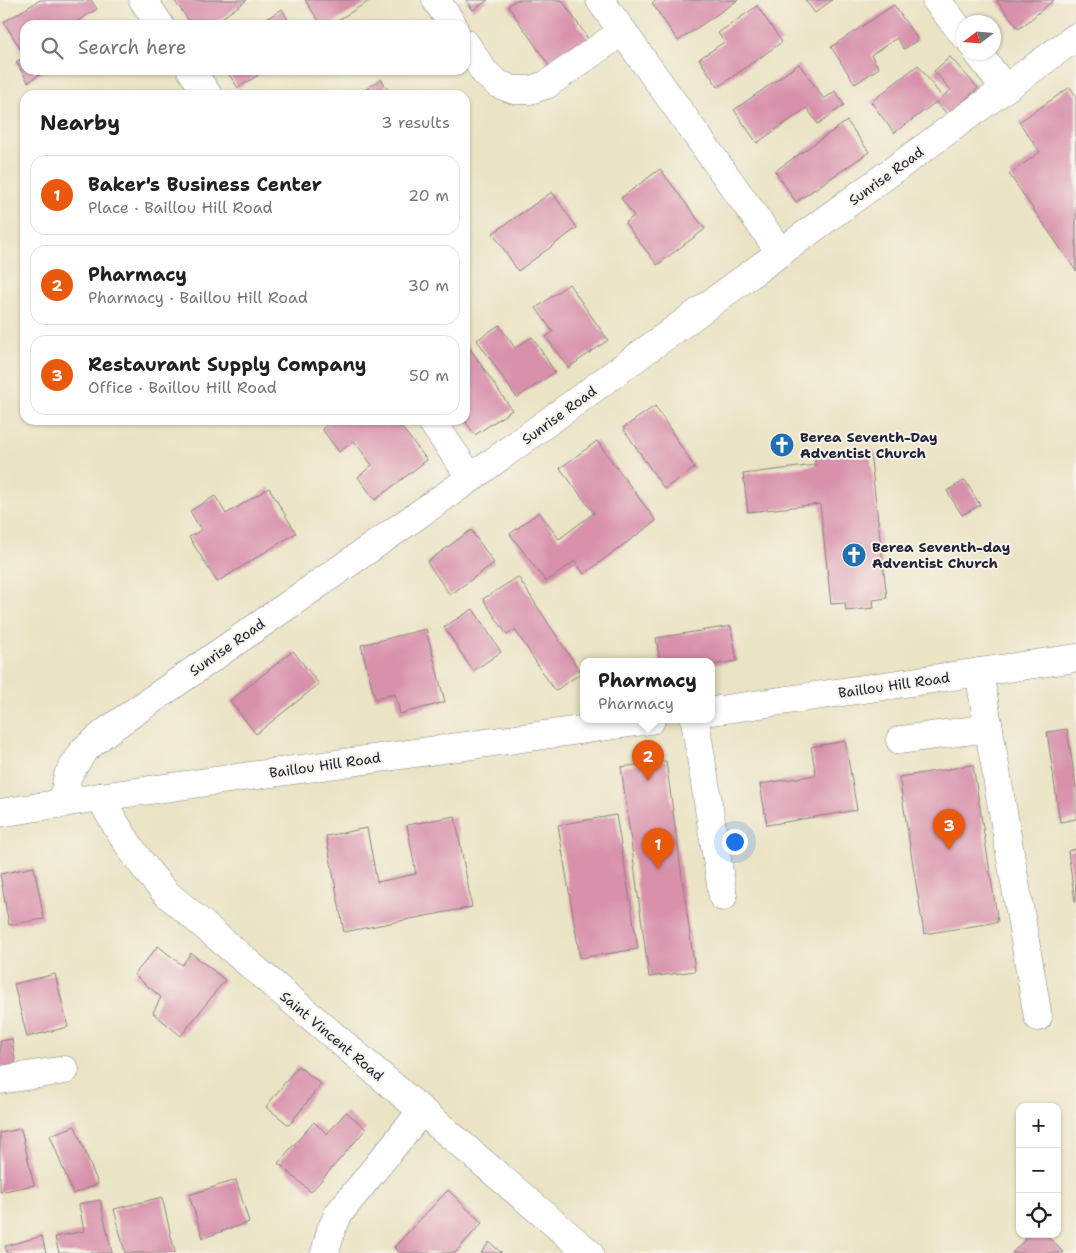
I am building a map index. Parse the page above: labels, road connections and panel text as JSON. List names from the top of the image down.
{
  "streets": {
    "street": ["Sunrise Road", "Baillou Hill Road", "Saint Vincent Road"]
  },
  "crossings": [
    ["Sunrise Road", "Baillou Hill Road"],
    ["Baillou Hill Road", "Saint Vincent Road"]
  ],
  "places": {
    "church": ["Berea Seventh-Day Adventist Church", "Berea Seventh-day Adventist Church"]
  },
  "north": "left",
  "page": {
    "search": "Search here",
    "heading": ["Nearby", "3 results"],
    "list": [
      {
        "mark": "1",
        "name": "Baker's Business Center",
        "note": "Place · Baillou Hill Road",
        "value": "20 m"
      },
      {
        "mark": "2",
        "name": "Pharmacy",
        "note": "Pharmacy · Baillou Hill Road",
        "value": "30 m"
      },
      {
        "mark": "3",
        "name": "Restaurant Supply Company",
        "note": "Office · Baillou Hill Road",
        "value": "50 m"
      }
    ],
    "popup": ["Pharmacy", "Pharmacy"],
    "pins": ["2", "3", "1"],
    "map_buttons": ["+", "−"]
  }
}
